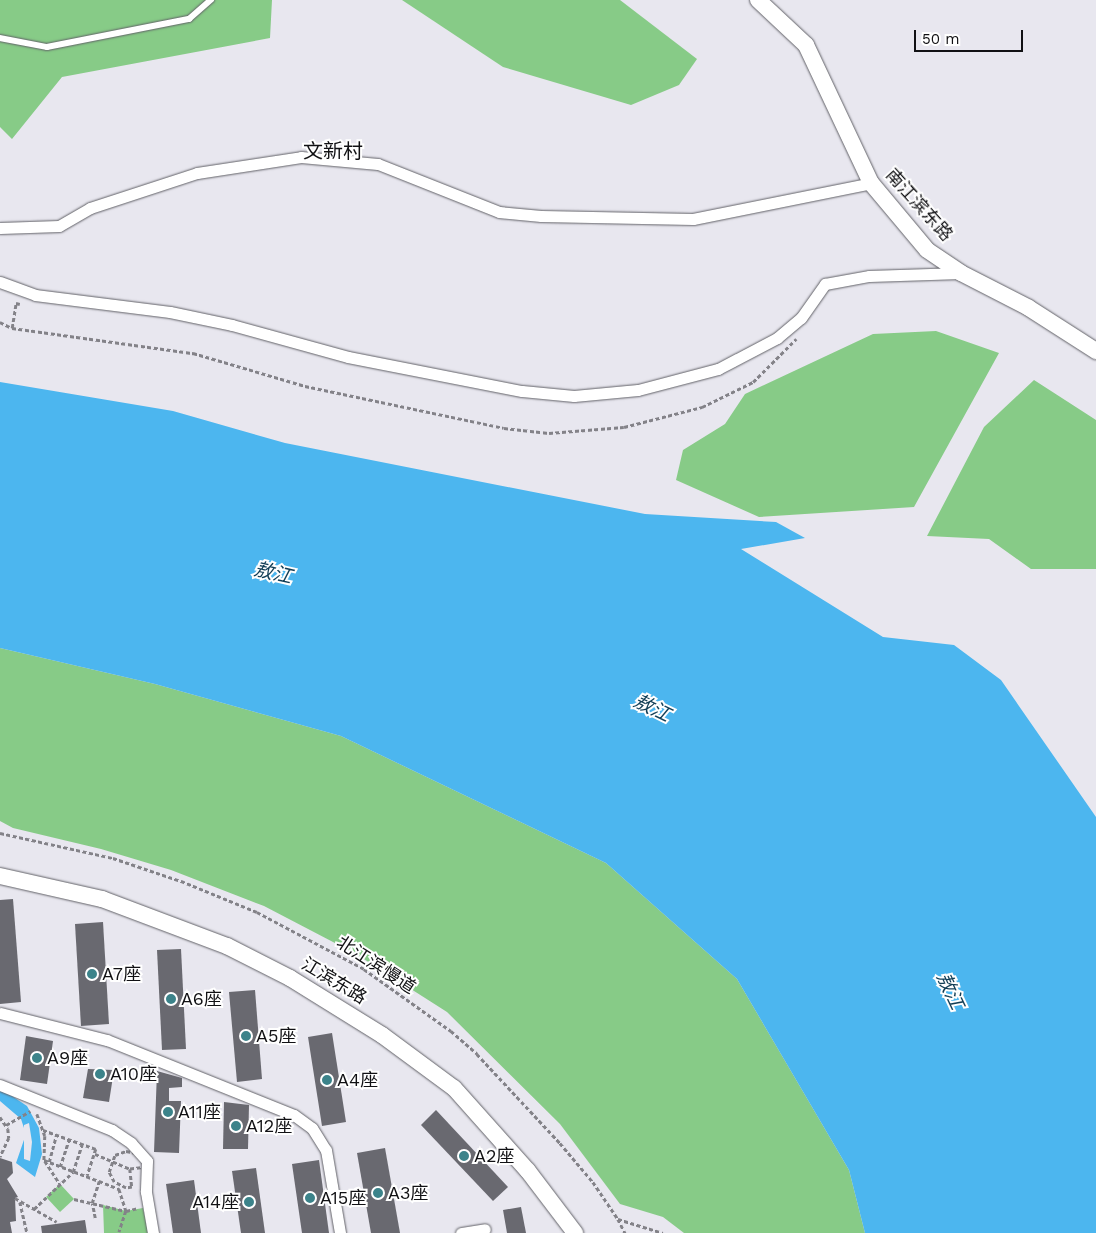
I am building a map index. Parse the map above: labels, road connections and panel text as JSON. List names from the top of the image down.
{
  "streets": {
    "main road": ["南江滨东路", "江滨东路"],
    "path": ["北江滨慢道"]
  },
  "districts": ["文新村"],
  "water": ["敖江"],
  "places": [
    "A7座",
    "A6座",
    "A5座",
    "A9座",
    "A10座",
    "A4座",
    "A11座",
    "A12座",
    "A2座",
    "A3座",
    "A15座",
    "A14座"
  ],
  "scale_bar": "50 m"
}
